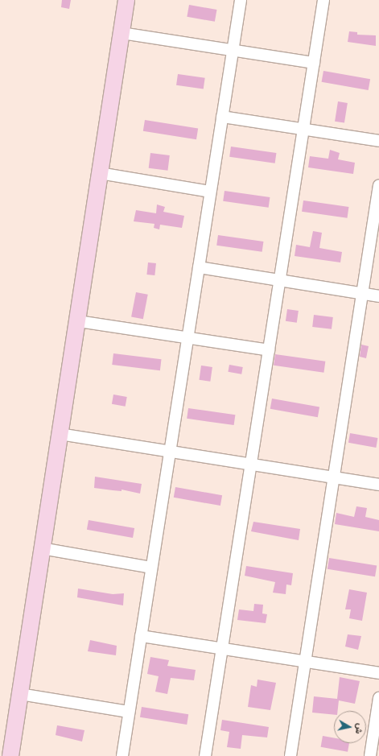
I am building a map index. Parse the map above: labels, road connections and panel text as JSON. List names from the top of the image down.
{
  "north": "right"
}
